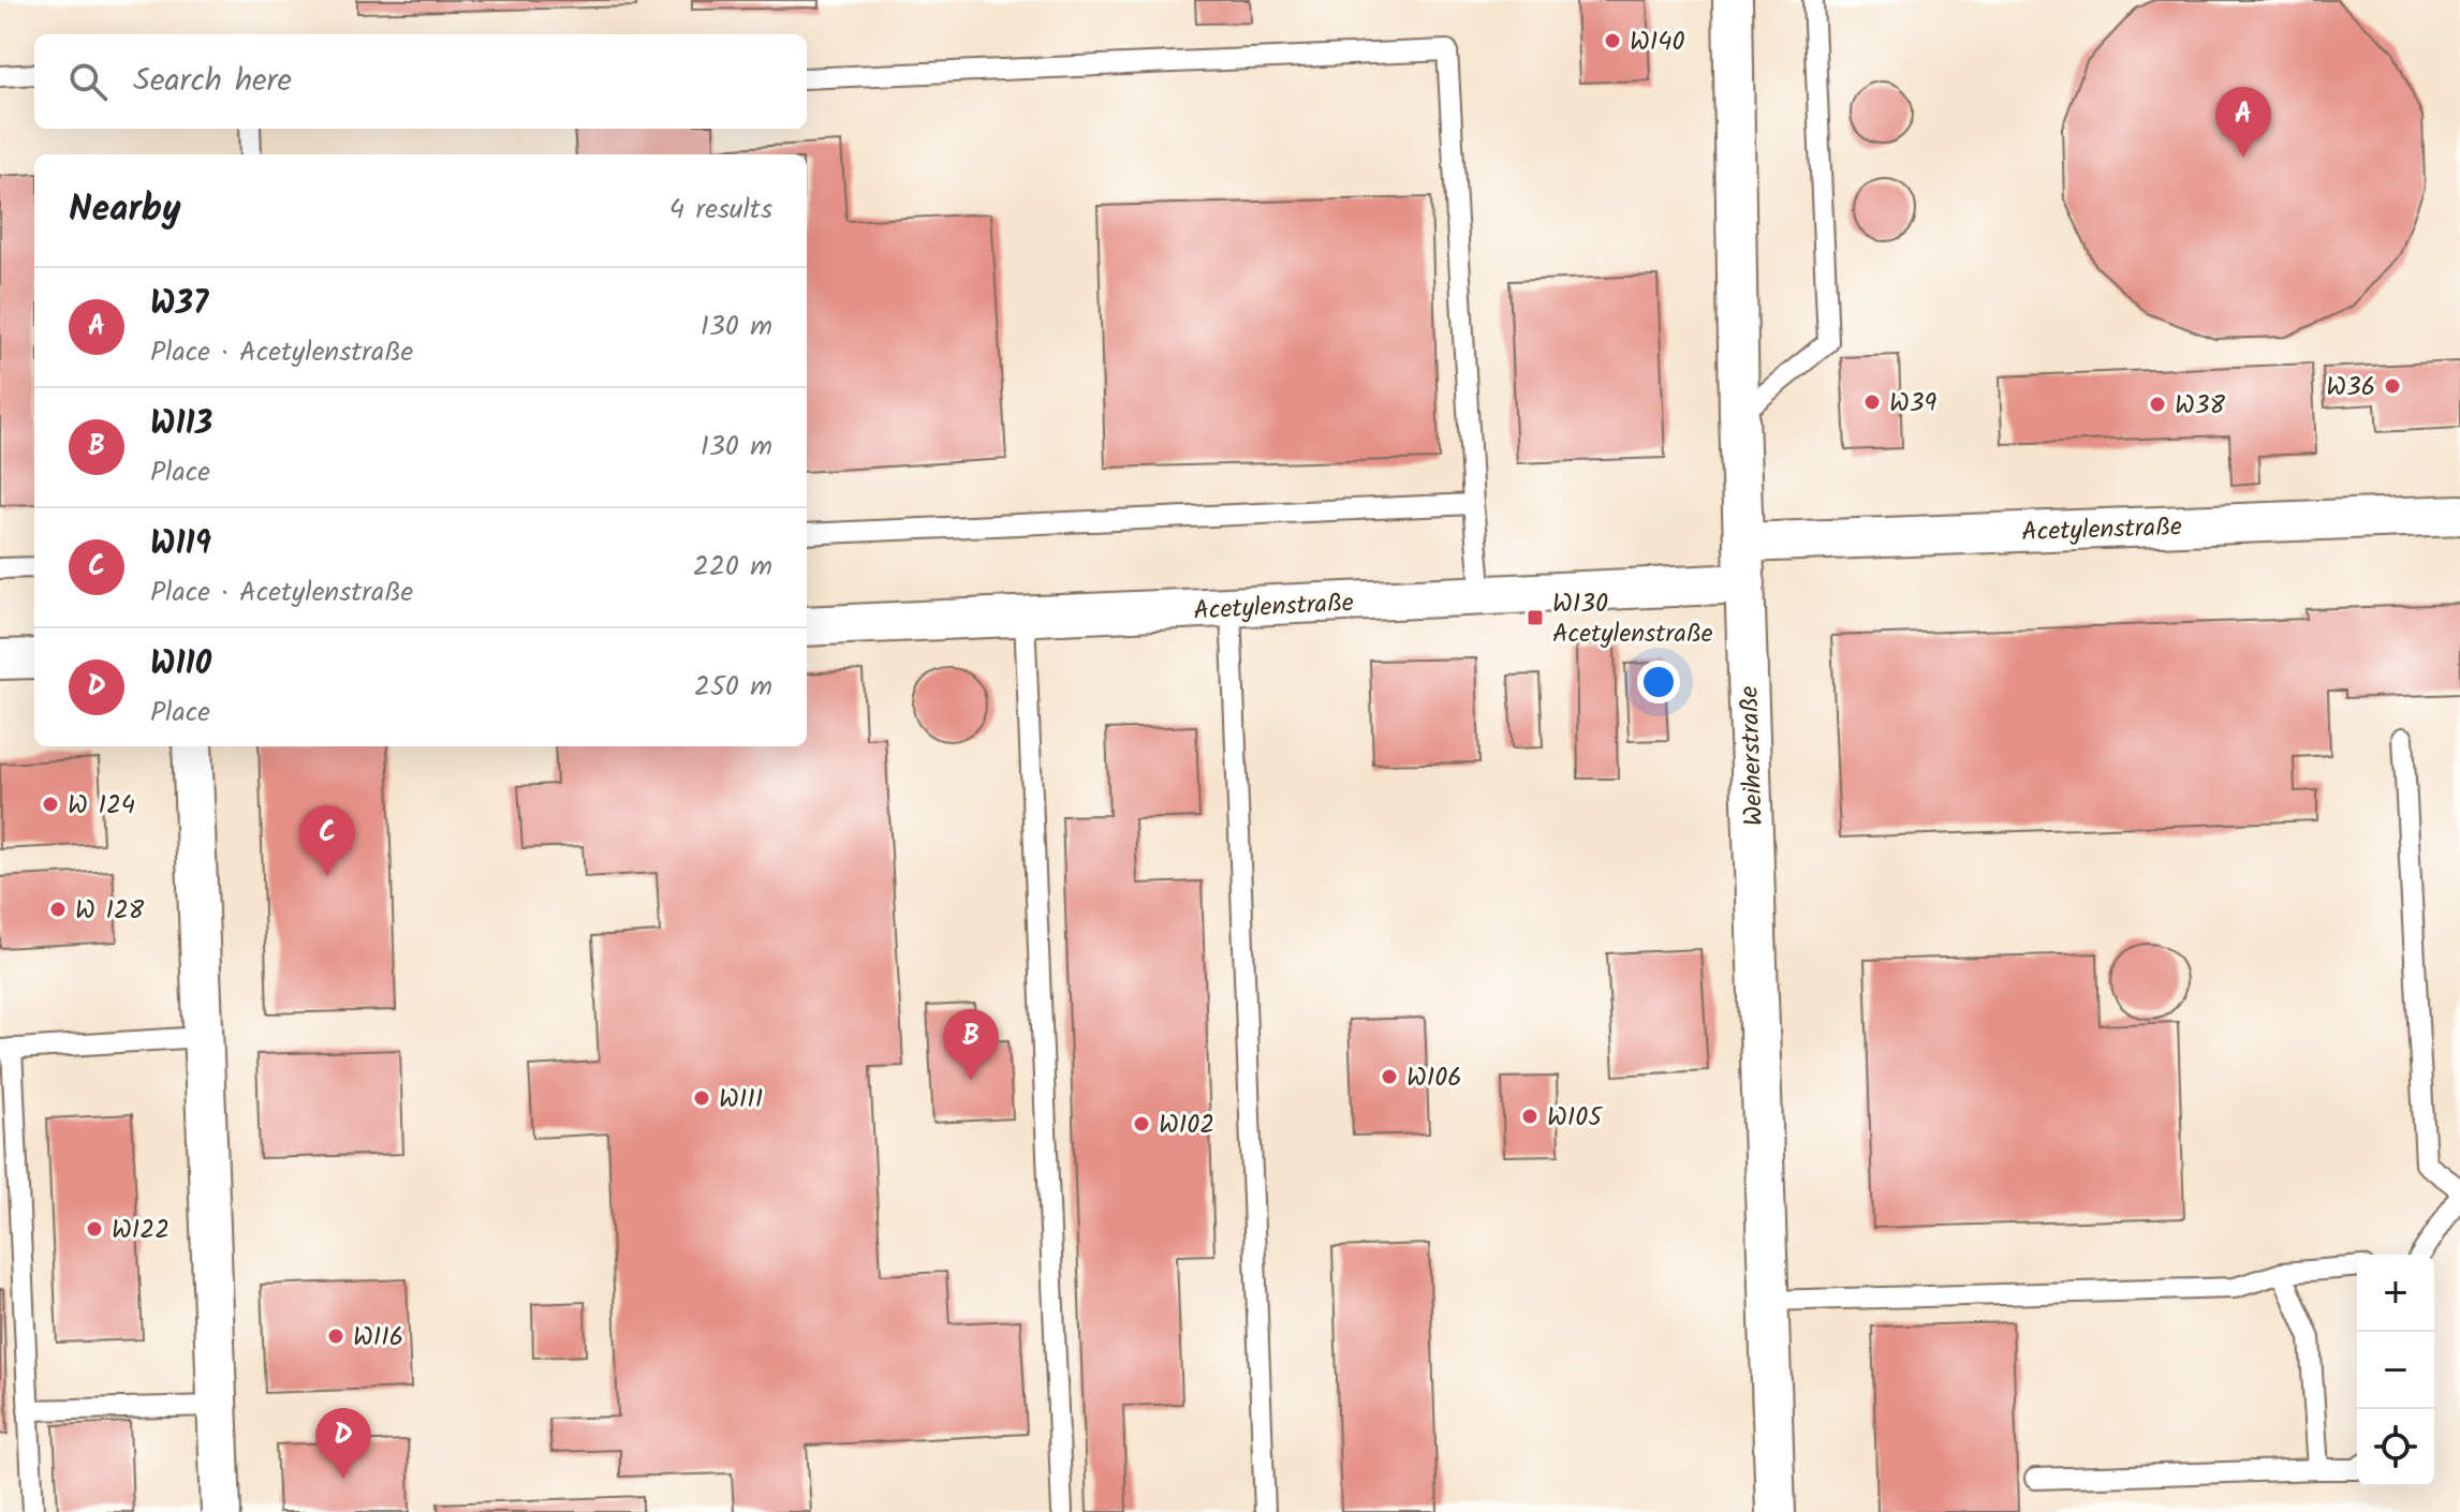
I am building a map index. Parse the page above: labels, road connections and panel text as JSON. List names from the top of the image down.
{
  "streets": {
    "street": ["Acetylenstraße", "Weiherstraße"]
  },
  "crossings": [
    ["Acetylenstraße", "Weiherstraße"]
  ],
  "places": {
    "other": [
      "W140",
      "W36",
      "W39",
      "W38",
      "W 124",
      "W 128",
      "W106",
      "W111",
      "W105",
      "W102",
      "W122",
      "W116"
    ],
    "transit": ["W130 Acetylenstraße"]
  },
  "page": {
    "search": "Search here",
    "pins": [
      "A",
      "C",
      "B",
      "D"
    ],
    "heading": ["Nearby", "4 results"],
    "list": [
      {
        "mark": "A",
        "name": "W37",
        "note": "Place · Acetylenstraße",
        "value": "130 m"
      },
      {
        "mark": "B",
        "name": "W113",
        "note": "Place",
        "value": "130 m"
      },
      {
        "mark": "C",
        "name": "W119",
        "note": "Place · Acetylenstraße",
        "value": "220 m"
      },
      {
        "mark": "D",
        "name": "W110",
        "note": "Place",
        "value": "250 m"
      }
    ],
    "map_buttons": ["+", "−"]
  }
}
